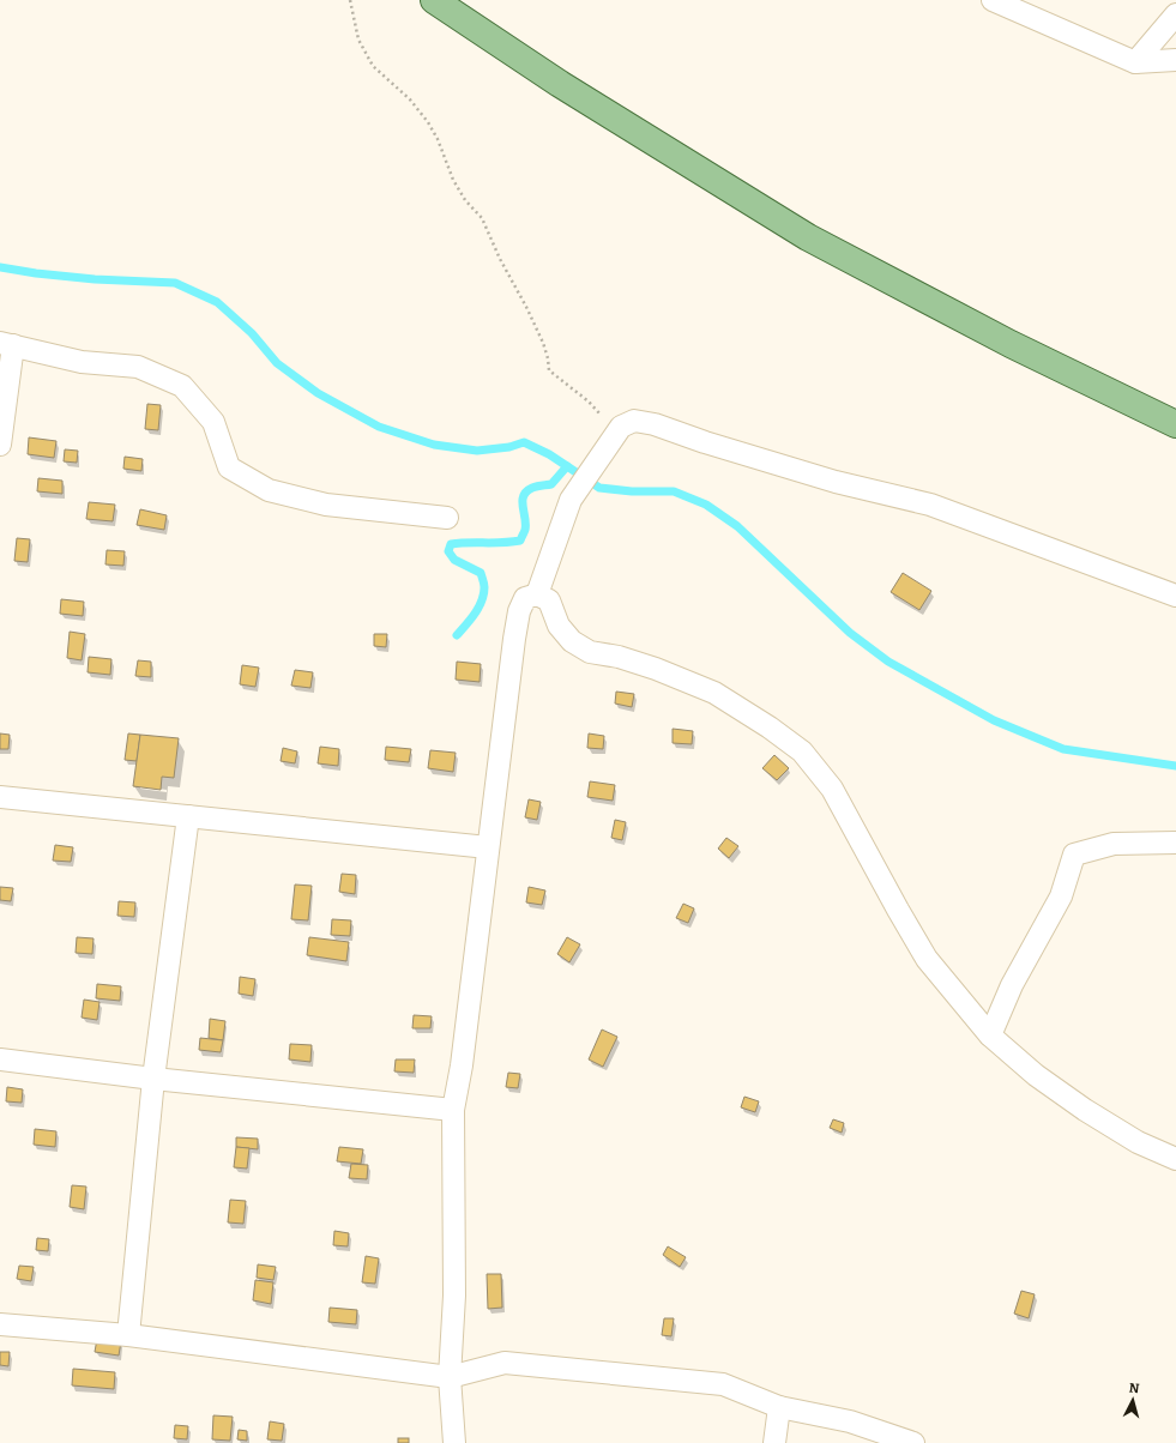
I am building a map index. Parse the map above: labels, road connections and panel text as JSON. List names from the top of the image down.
{
  "north": "top"
}
